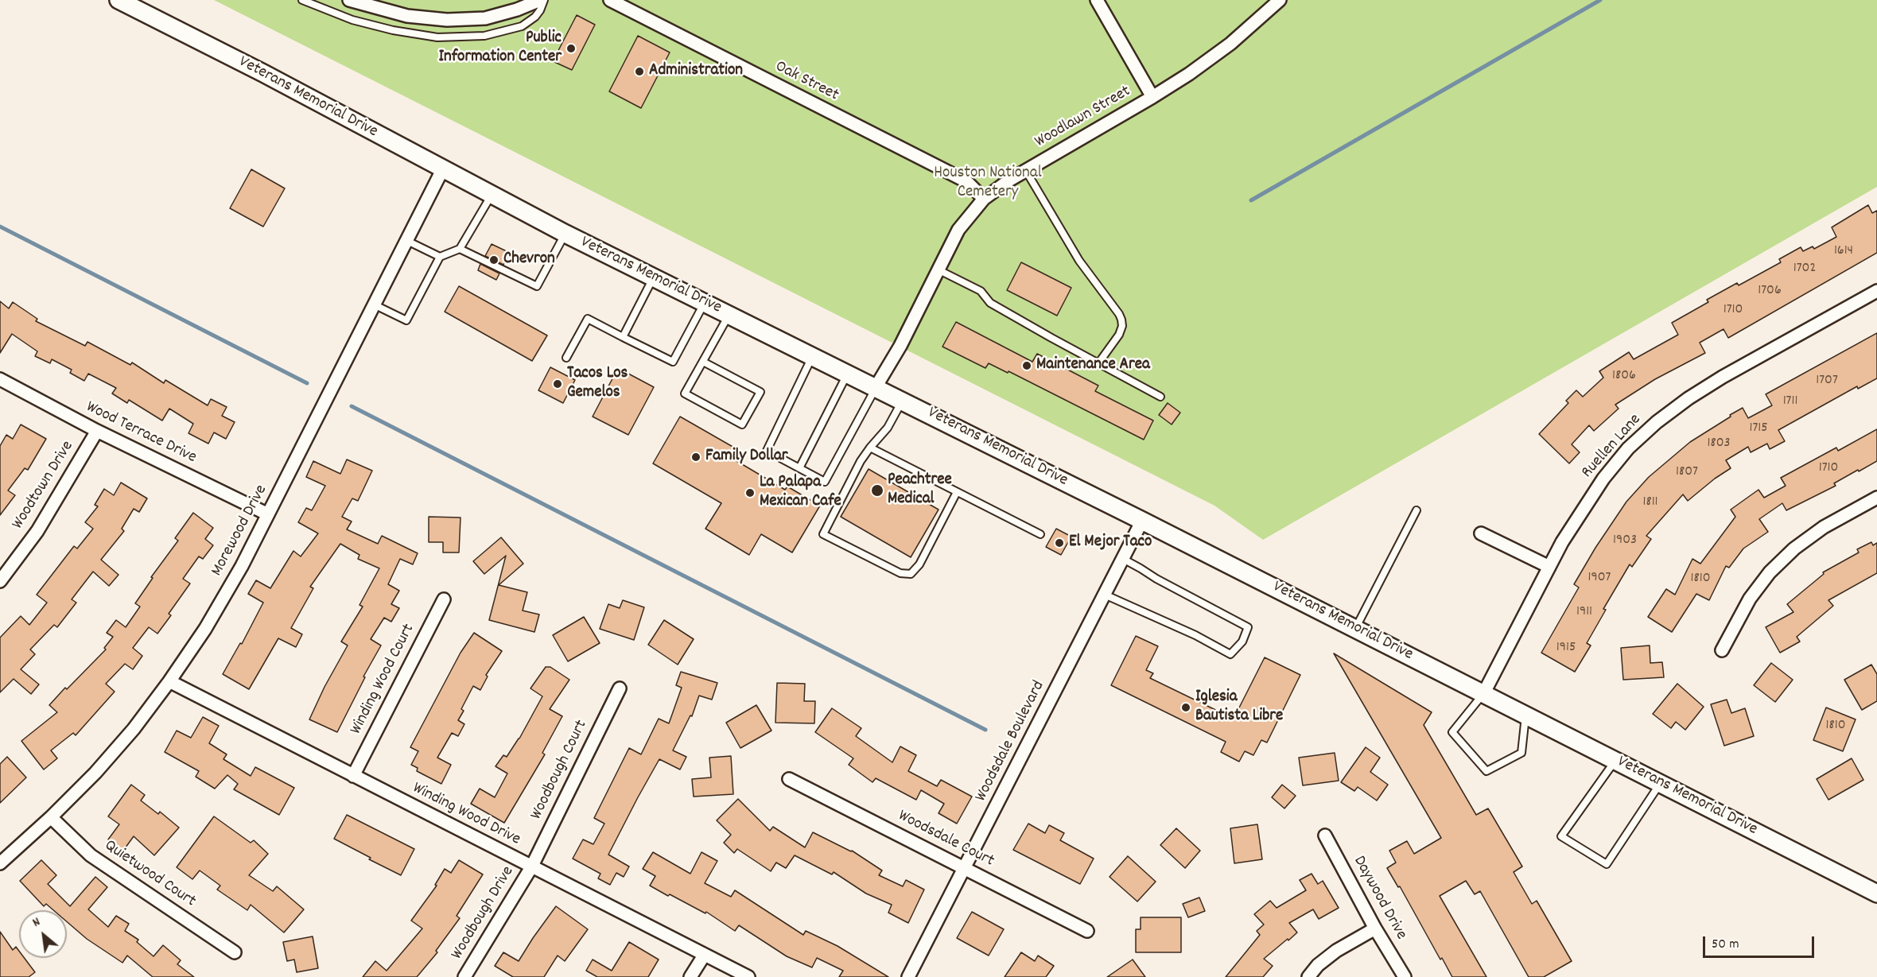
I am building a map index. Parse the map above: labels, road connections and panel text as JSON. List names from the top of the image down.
{
  "streets": {
    "main road": ["Veterans Memorial Drive"],
    "street": [
      "Oak Street",
      "Woodlawn Street",
      "Wood Terrace Drive",
      "Ruellen Lane",
      "Woodtown Drive",
      "Morewood Drive",
      "Winding Wood Court",
      "Woodsdale Boulevard",
      "Woodbough Court",
      "Winding Wood Drive",
      "Woodsdale Court",
      "Quietwood Court",
      "Daywood Drive",
      "Woodbough Drive"
    ]
  },
  "crossings": [
    ["Oak Street", "Woodlawn Street"],
    ["Veterans Memorial Drive", "Woodlawn Street"],
    ["Veterans Memorial Drive", "Ruellen Lane"],
    ["Veterans Memorial Drive", "Morewood Drive"],
    ["Veterans Memorial Drive", "Woodsdale Boulevard"],
    ["Wood Terrace Drive", "Woodtown Drive"],
    ["Wood Terrace Drive", "Morewood Drive"],
    ["Morewood Drive", "Winding Wood Drive"],
    ["Morewood Drive", "Quietwood Court"],
    ["Winding Wood Court", "Winding Wood Drive"],
    ["Woodsdale Boulevard", "Woodsdale Court"],
    ["Woodbough Court", "Winding Wood Drive"],
    ["Woodbough Court", "Woodbough Drive"],
    ["Winding Wood Drive", "Woodbough Drive"]
  ],
  "parks": ["Houston National Cemetery"],
  "places": [
    "Public Information Center",
    "Administration",
    "Chevron",
    "Maintenance Area",
    "Tacos Los Gemelos",
    "Family Dollar",
    "Peachtree Medical",
    "La Palapa Mexican Cafe",
    "El Mejor Taco",
    "Iglesia Bautista Libre"
  ],
  "house_numbers": [
    "1614",
    "1702",
    "1706",
    "1710",
    "1806",
    "1707",
    "1711",
    "1715",
    "1803",
    "1710",
    "1807",
    "1811",
    "1903",
    "1907",
    "1810",
    "1911",
    "1915",
    "1810"
  ],
  "scale_bar": "50 m",
  "north": "top left"
}
